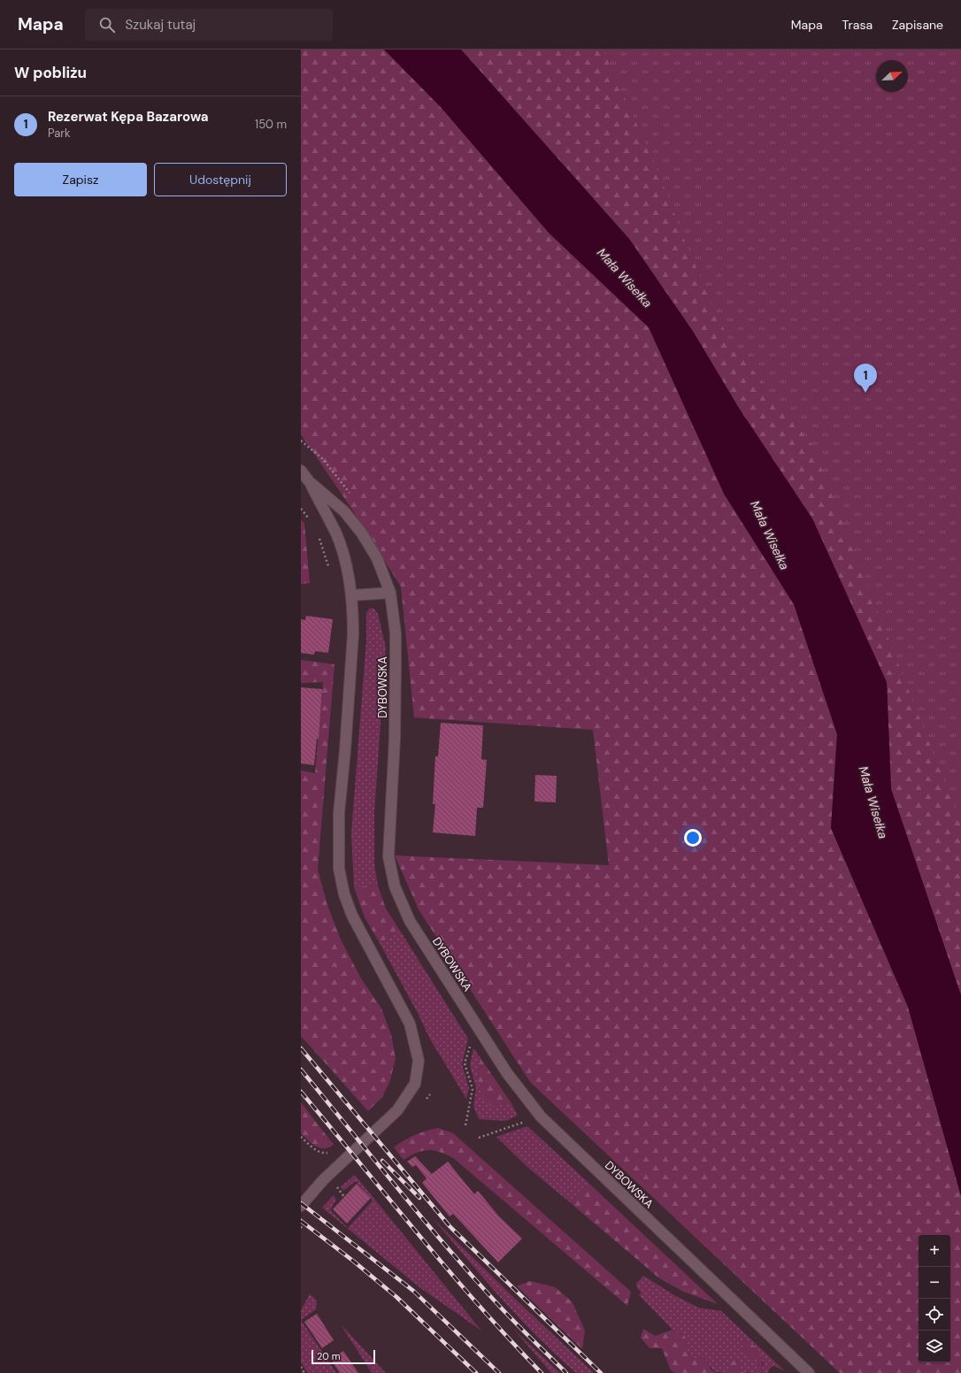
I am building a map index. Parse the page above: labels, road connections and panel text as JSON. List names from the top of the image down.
{
  "streets": {
    "street": ["DYBOWSKA"]
  },
  "water": ["Mała Wisełka"],
  "scale_bar": "20 m",
  "north": "top right",
  "page": {
    "header": "Mapa",
    "search": "Szukaj tutaj",
    "nav": ["Mapa", "Trasa", "Zapisane"],
    "heading": "W pobliżu",
    "list": [
      {
        "mark": "1",
        "name": "Rezerwat Kępa Bazarowa",
        "note": "Park",
        "value": "150 m"
      }
    ],
    "buttons": ["Zapisz", "Udostępnij"],
    "pins": "1",
    "map_buttons": ["+", "−"],
    "scale": "20 m"
  }
}
